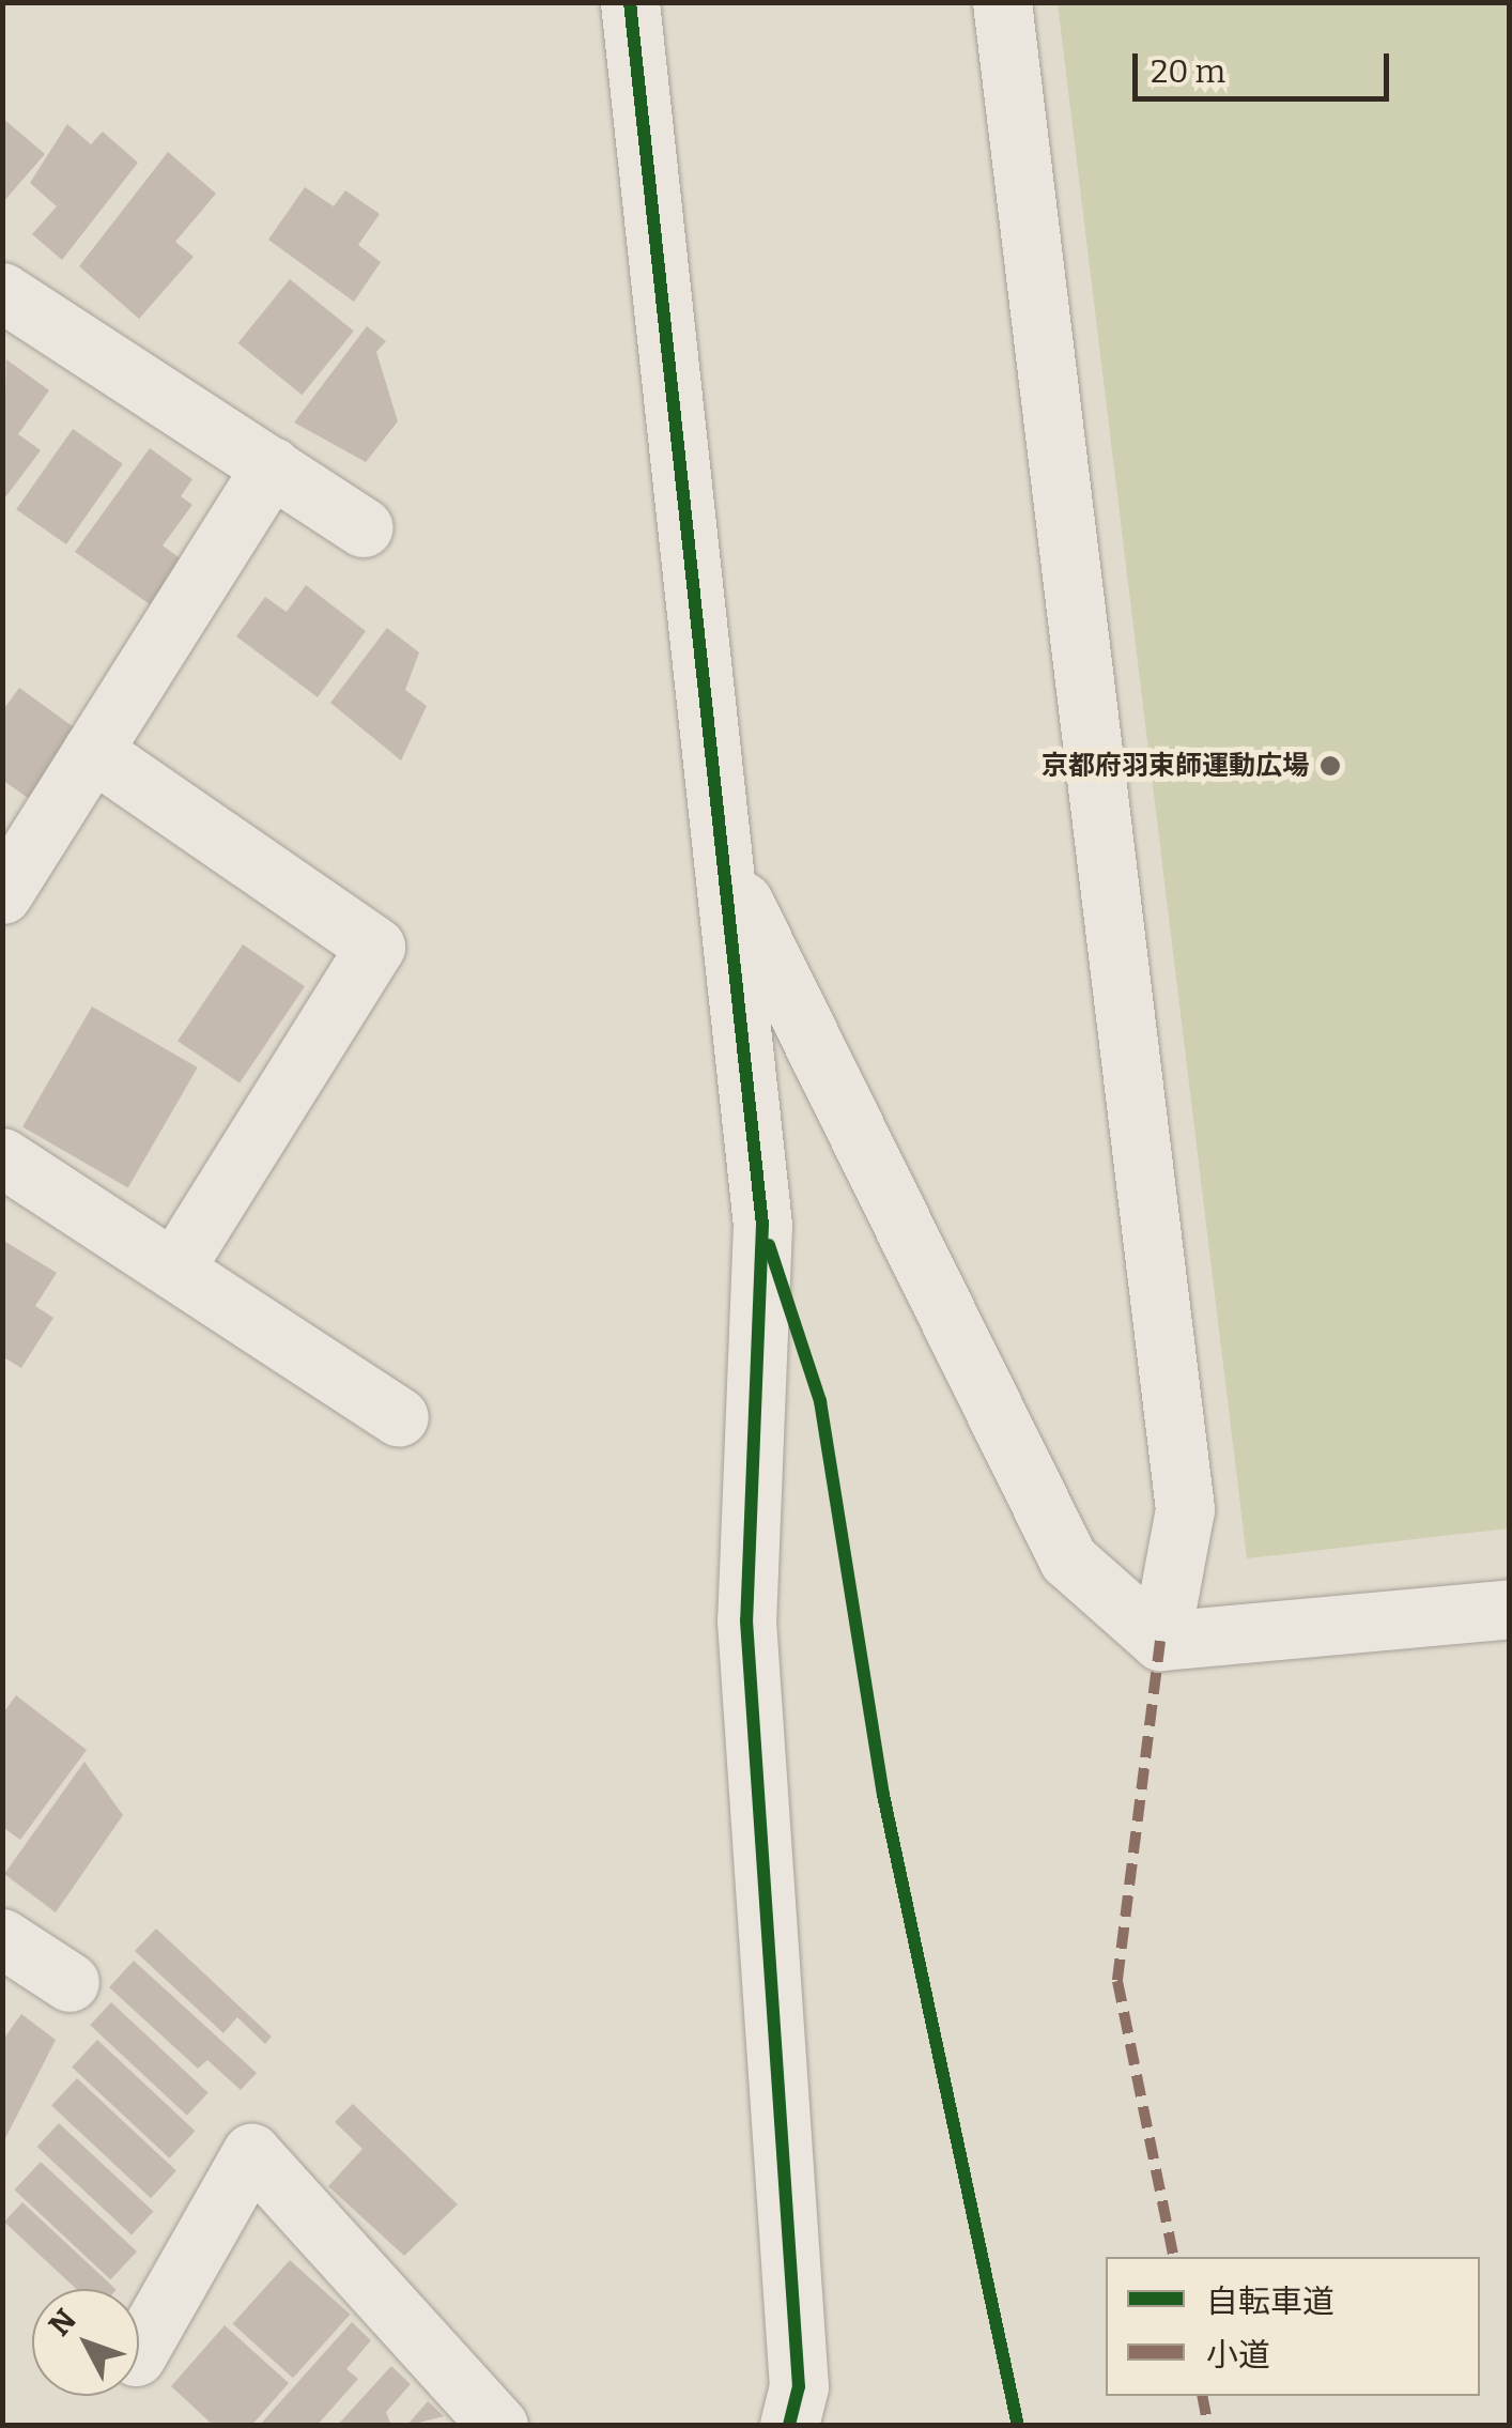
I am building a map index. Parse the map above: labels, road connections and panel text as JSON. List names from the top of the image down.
{
  "places": ["京都府羽束師運動広場"],
  "legend": ["自転車道", "小道"],
  "scale_bar": "20 m",
  "north": "top left"
}
